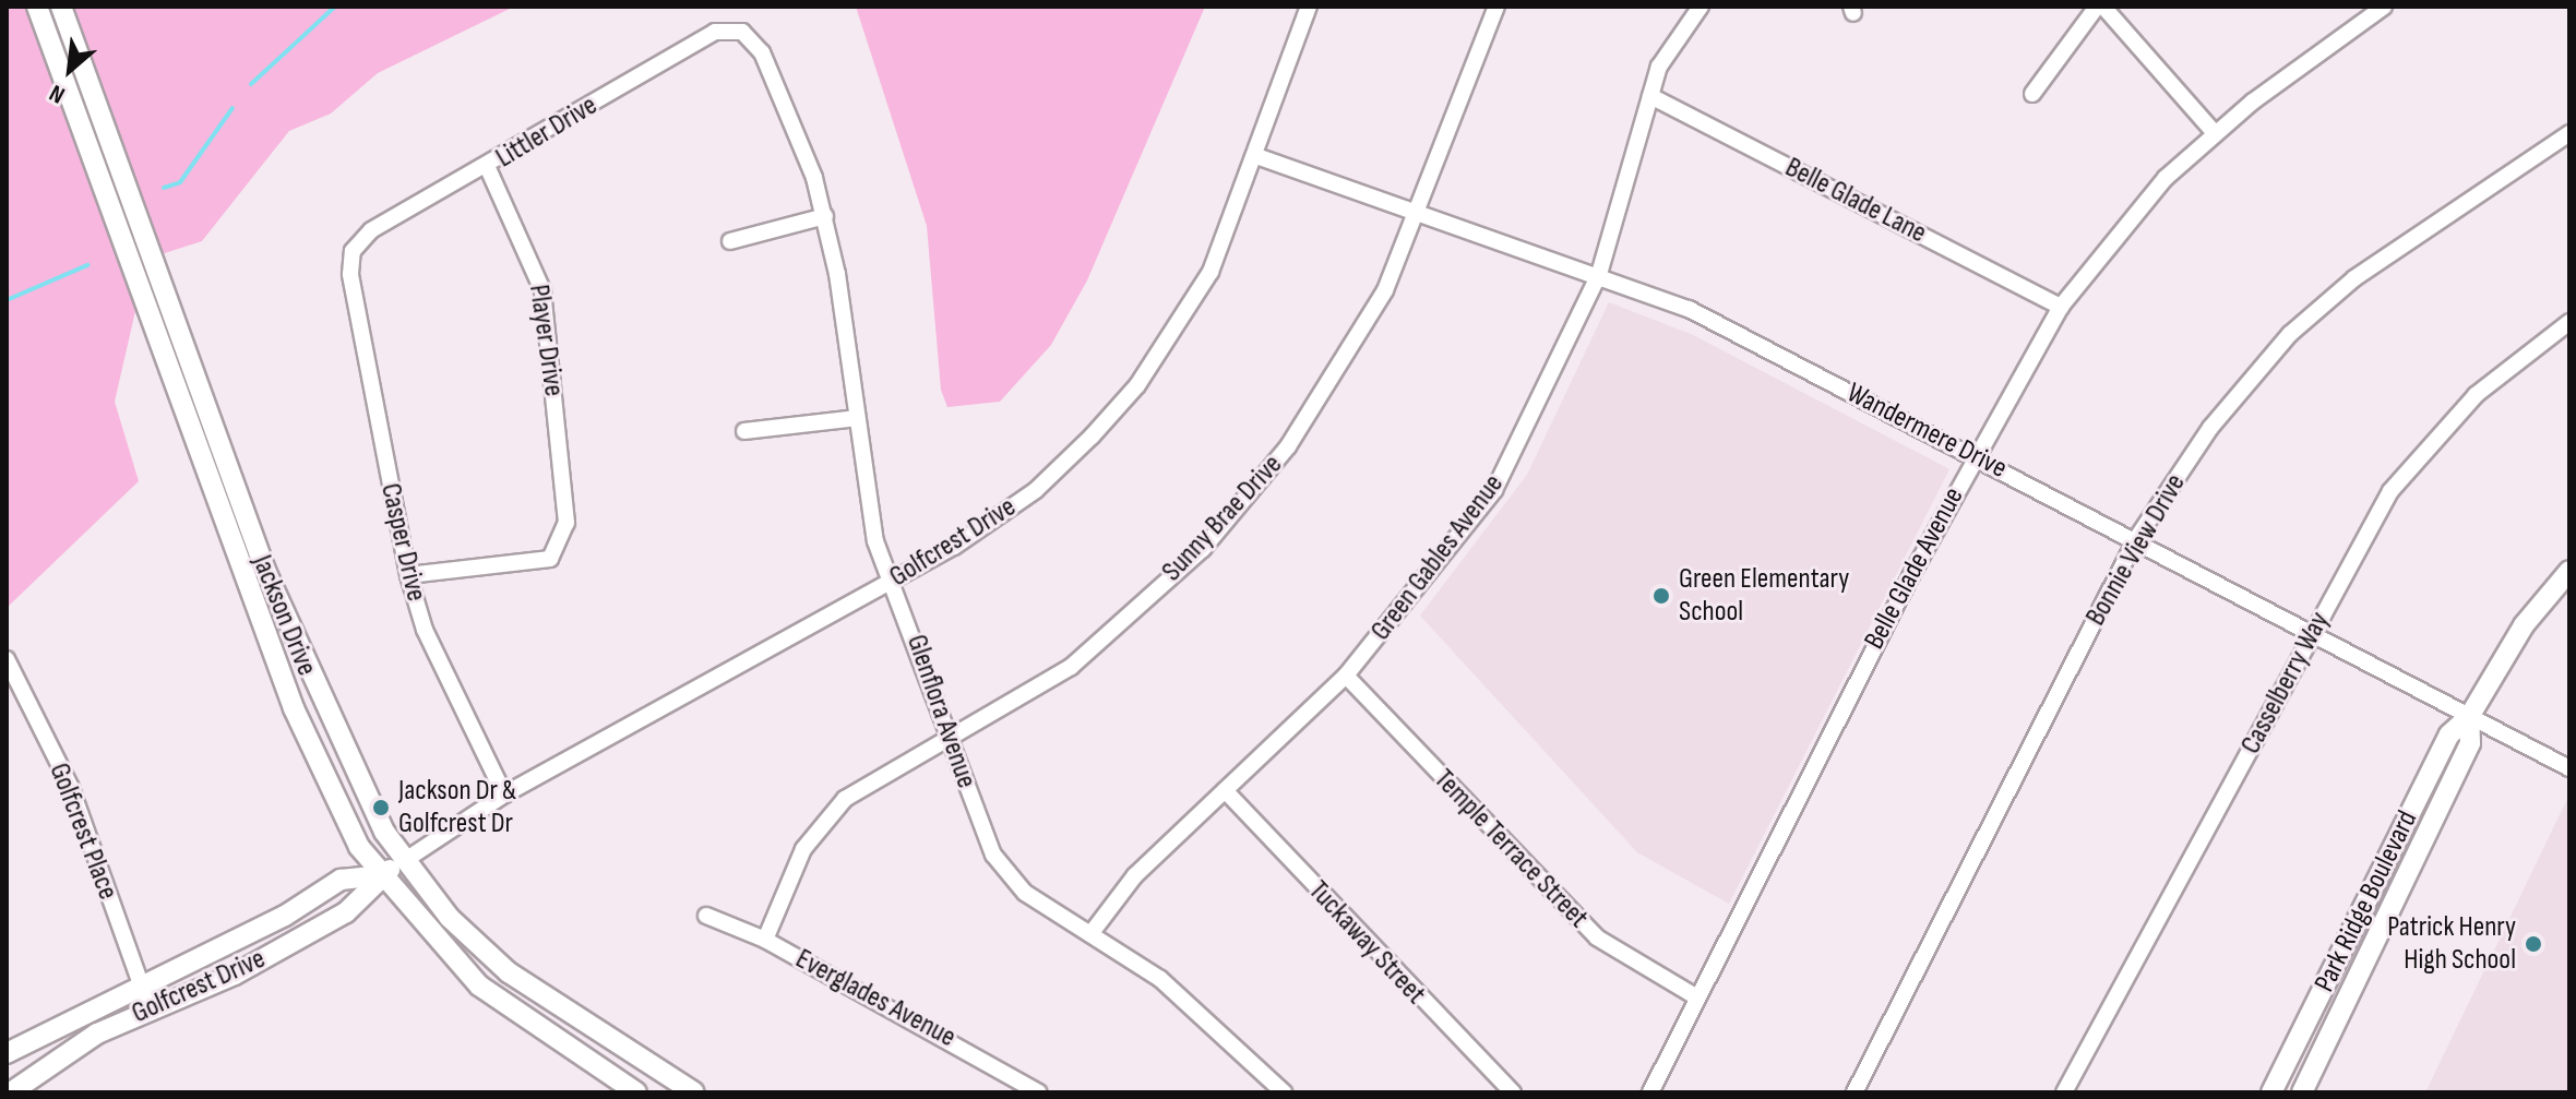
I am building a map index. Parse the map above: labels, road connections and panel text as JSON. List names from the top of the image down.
{
  "streets": {
    "main road": ["Golfcrest Drive", "Jackson Drive", "Park Ridge Boulevard"],
    "street": [
      "Littler Drive",
      "Belle Glade Lane",
      "Player Drive",
      "Wandermere Drive",
      "Sunny Brae Drive",
      "Casper Drive",
      "Bonnie View Drive",
      "Green Gables Avenue",
      "Belle Glade Avenue",
      "Casselberry Way",
      "Glenflora Avenue",
      "Golfcrest Place",
      "Temple Terrace Street",
      "Tuckaway Street",
      "Everglades Avenue"
    ]
  },
  "crossings": [
    ["Littler Drive", "Player Drive"],
    ["Littler Drive", "Casper Drive"],
    ["Littler Drive", "Glenflora Avenue"],
    ["Belle Glade Lane", "Green Gables Avenue"],
    ["Belle Glade Lane", "Belle Glade Avenue"],
    ["Player Drive", "Casper Drive"],
    ["Wandermere Drive", "Sunny Brae Drive"],
    ["Wandermere Drive", "Golfcrest Drive"],
    ["Wandermere Drive", "Bonnie View Drive"],
    ["Wandermere Drive", "Green Gables Avenue"],
    ["Wandermere Drive", "Belle Glade Avenue"],
    ["Wandermere Drive", "Casselberry Way"],
    ["Wandermere Drive", "Park Ridge Boulevard"],
    ["Sunny Brae Drive", "Glenflora Avenue"],
    ["Sunny Brae Drive", "Everglades Avenue"],
    ["Casper Drive", "Golfcrest Drive"],
    ["Golfcrest Drive", "Jackson Drive"],
    ["Golfcrest Drive", "Glenflora Avenue"],
    ["Golfcrest Drive", "Golfcrest Place"],
    ["Green Gables Avenue", "Glenflora Avenue"],
    ["Green Gables Avenue", "Temple Terrace Street"],
    ["Green Gables Avenue", "Tuckaway Street"],
    ["Belle Glade Avenue", "Temple Terrace Street"]
  ],
  "places": ["Green Elementary School", "Jackson Dr & Golfcrest Dr", "Patrick Henry High School"],
  "north": "bottom left"
}
